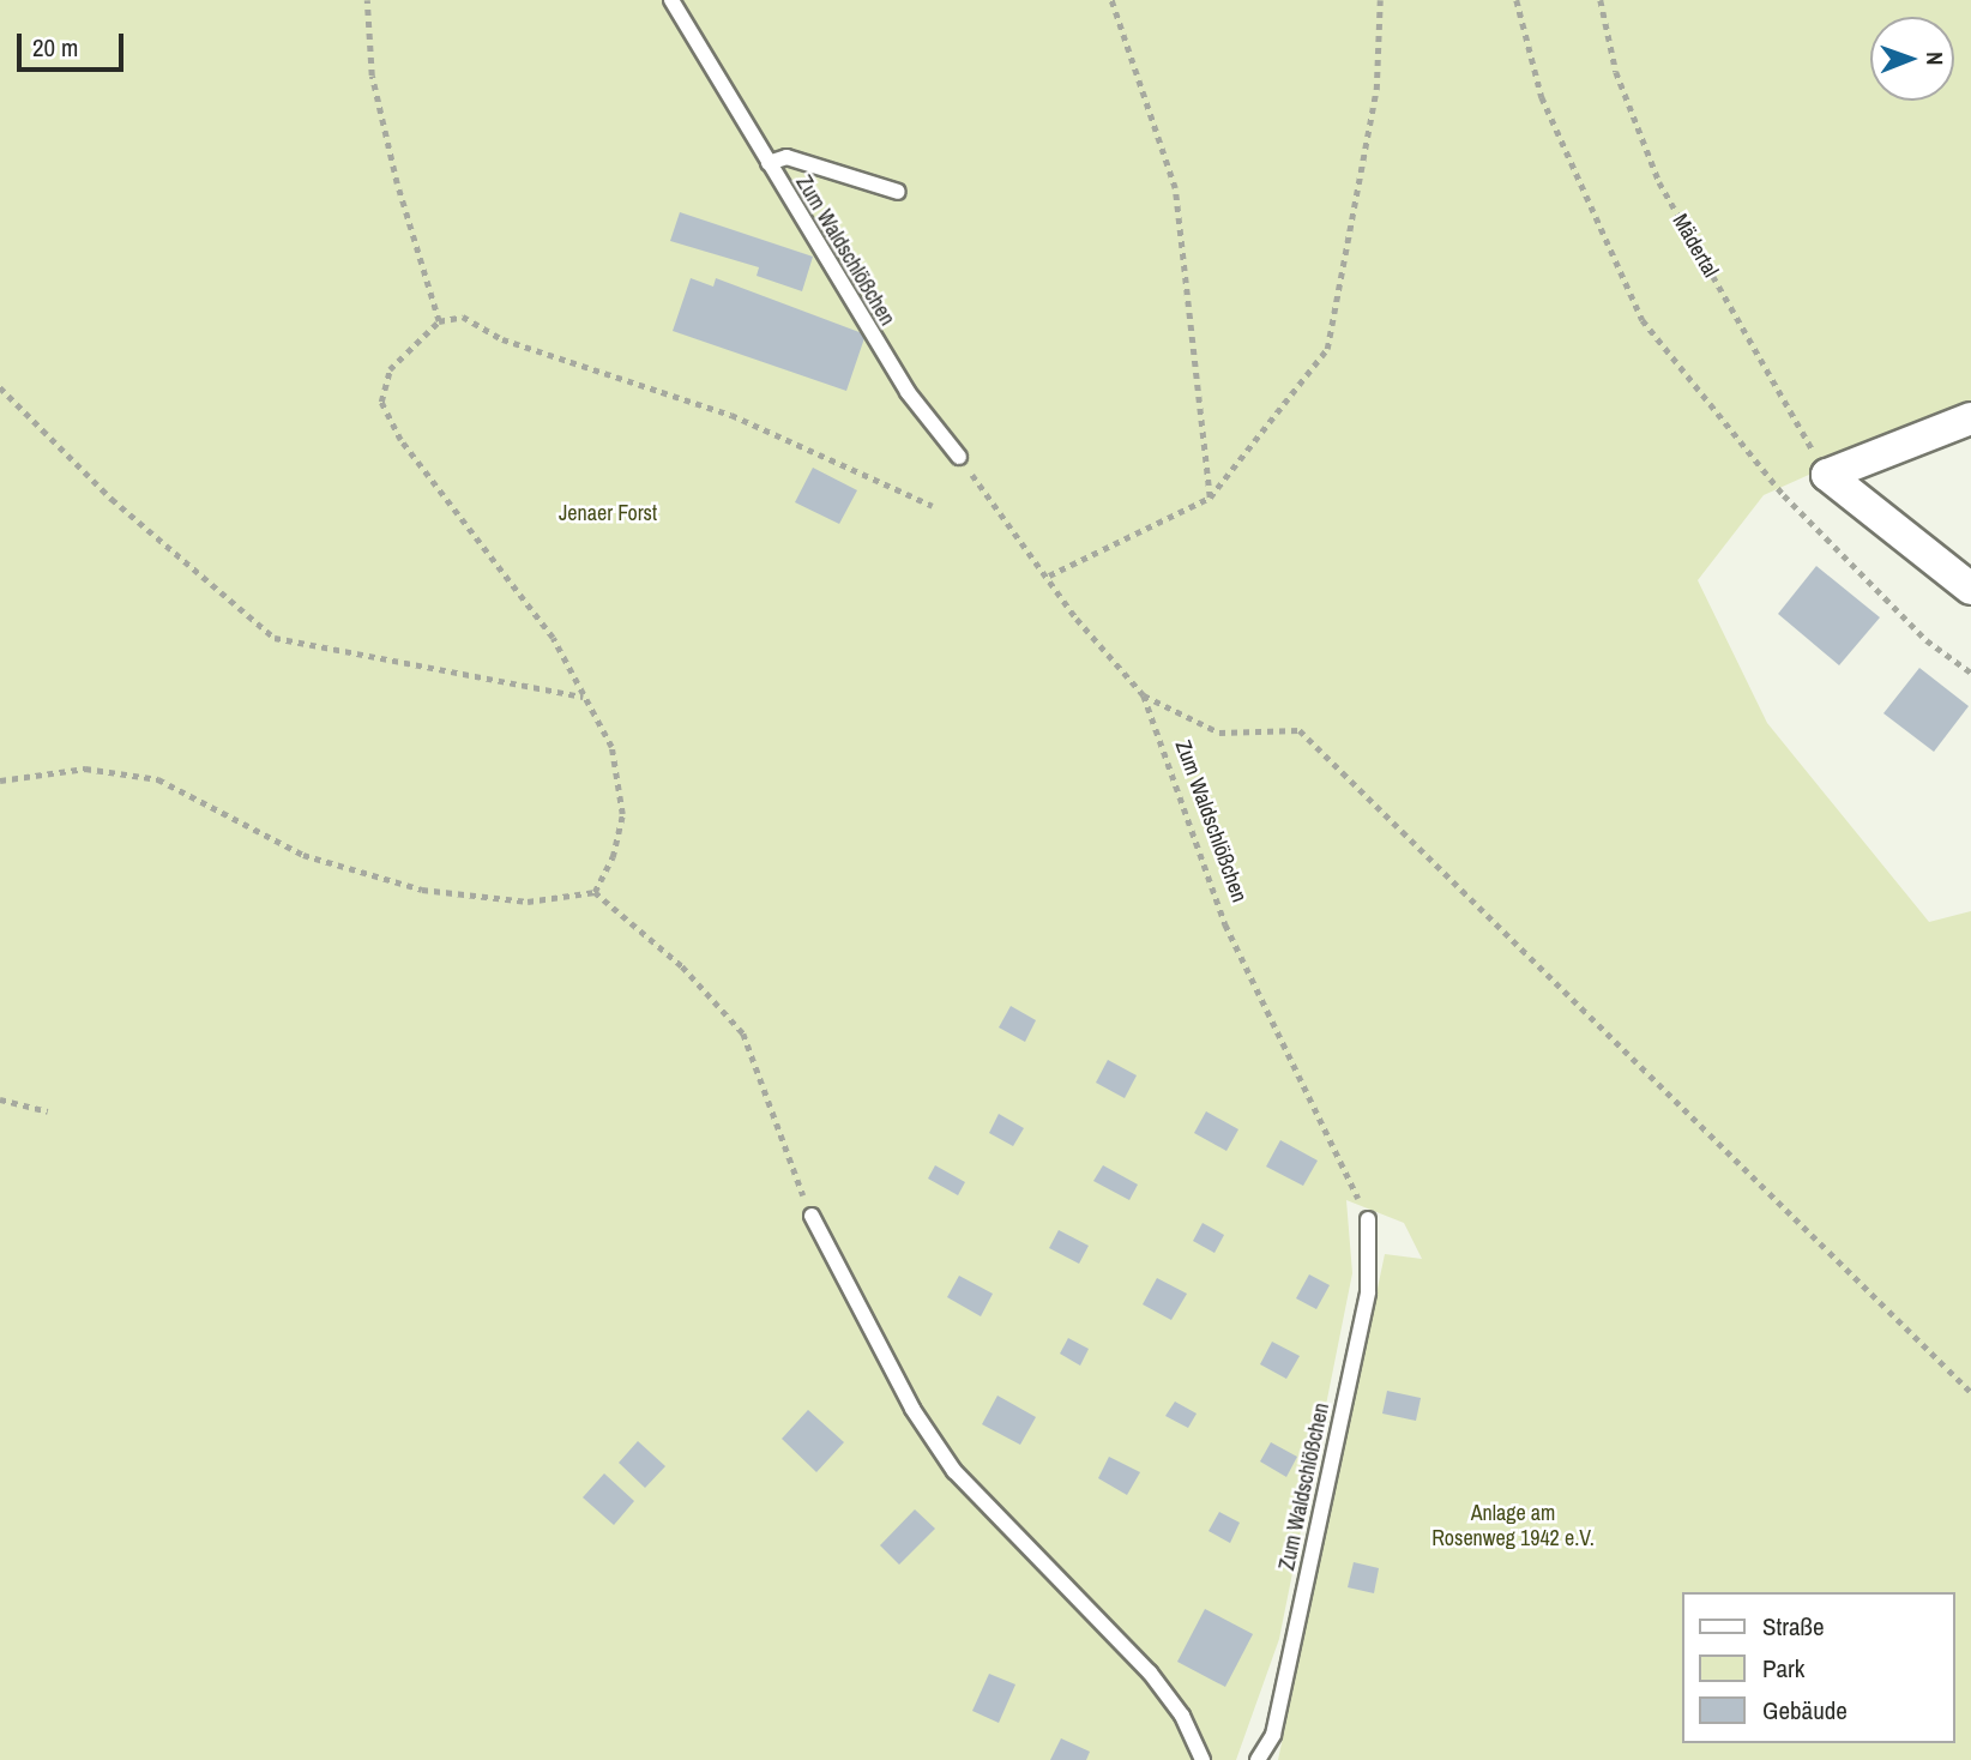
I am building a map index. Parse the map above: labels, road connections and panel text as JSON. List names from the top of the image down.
{
  "streets": {
    "lane": ["Zum Waldschlößchen"],
    "path": ["Mädertal"]
  },
  "parks": ["Jenaer Forst", "Anlage am Rosenweg 1942 e.V."],
  "legend": ["Straße", "Park", "Gebäude"],
  "scale_bar": "20 m",
  "north": "right"
}
